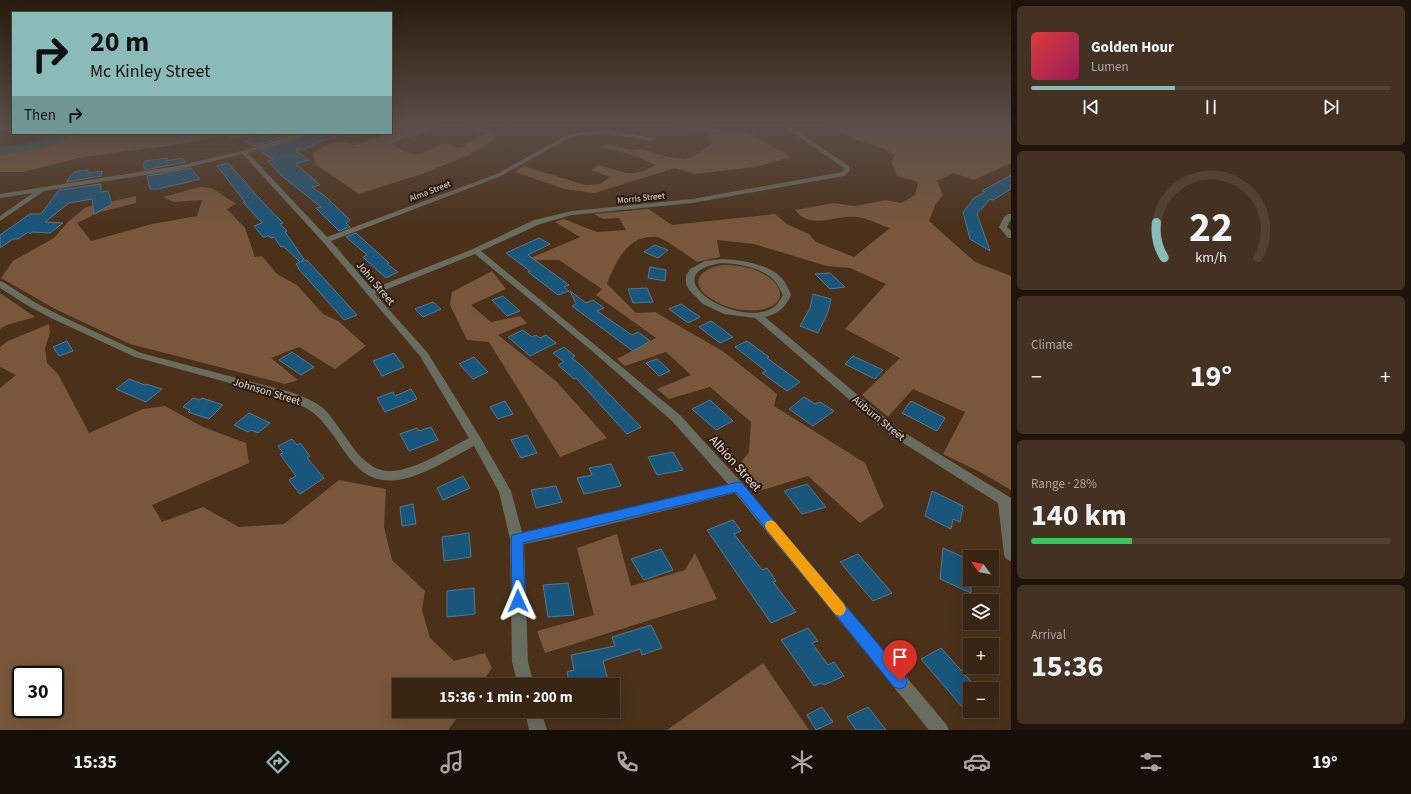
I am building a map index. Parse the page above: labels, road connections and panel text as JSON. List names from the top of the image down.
{
  "streets": {
    "street": [
      "Alma Street",
      "Morris Street",
      "John Street",
      "Johnson Street",
      "Auburn Street",
      "Albion Street"
    ]
  },
  "crossings": [
    ["Alma Street", "John Street"],
    ["Morris Street", "John Street"],
    ["Morris Street", "Albion Street"],
    ["John Street", "Johnson Street"]
  ],
  "north": "top left",
  "page": {
    "turn": ["20 m", "Mc Kinley Street"],
    "song": ["Golden Hour", "Lumen"],
    "then": "Then",
    "tile": [
      "Climate",
      ["Range · 28%", "140 km"],
      ["Arrival", "15:36"]
    ],
    "heat": ["−", "19°", "+"],
    "map_buttons": ["+", "−"],
    "limit": "30",
    "trip": "15:36 · 1 min · 200 m",
    "tabs": ["15:35", "19°"],
    "gauge": ["22", "km/h"]
  }
}
